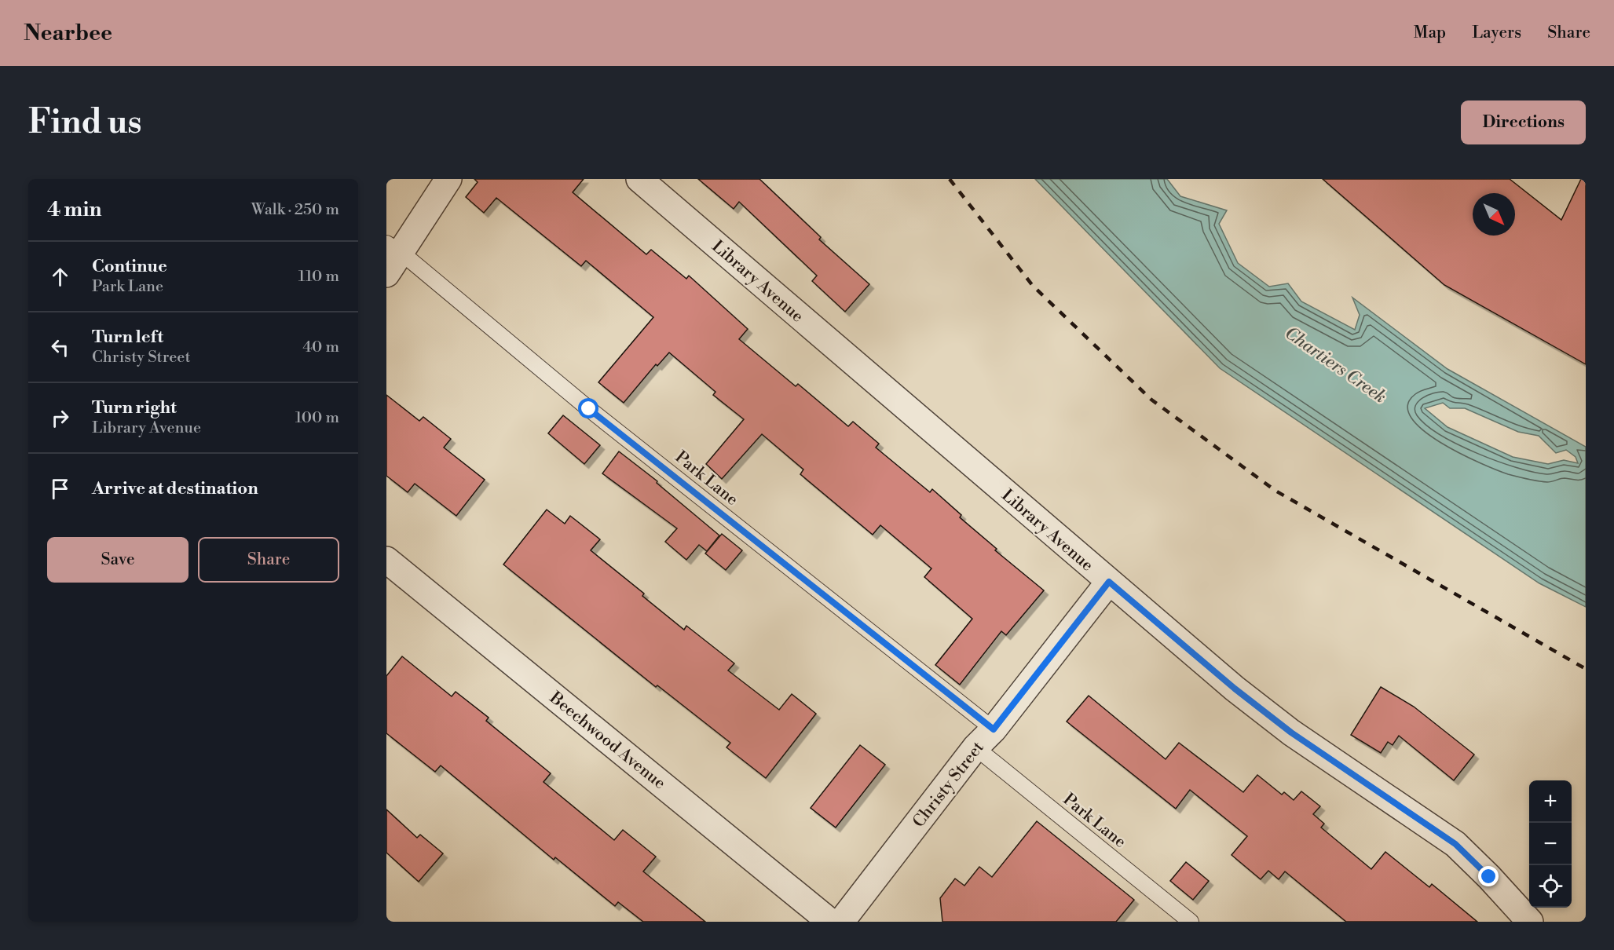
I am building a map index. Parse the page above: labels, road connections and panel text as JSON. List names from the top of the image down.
{
  "streets": {
    "street": ["Library Avenue", "Beechwood Avenue", "Christy Street"],
    "lane": ["Park Lane"]
  },
  "crossings": [
    ["Library Avenue", "Christy Street"],
    ["Park Lane", "Christy Street"]
  ],
  "water": ["Chartiers Creek"],
  "north": "bottom right",
  "page": {
    "header": "Nearbee",
    "nav": ["Map", "Layers", "Share"],
    "buttons": [
      "Directions",
      ["Save", "Share"]
    ],
    "title": "Find us",
    "heading": ["4 min", "Walk · 250 m"],
    "list": [
      ["Continue", "Park Lane", "110 m"],
      ["Turn left", "Christy Street", "40 m"],
      ["Turn right", "Library Avenue", "100 m"],
      "Arrive at destination"
    ],
    "map_buttons": ["+", "−"]
  }
}
